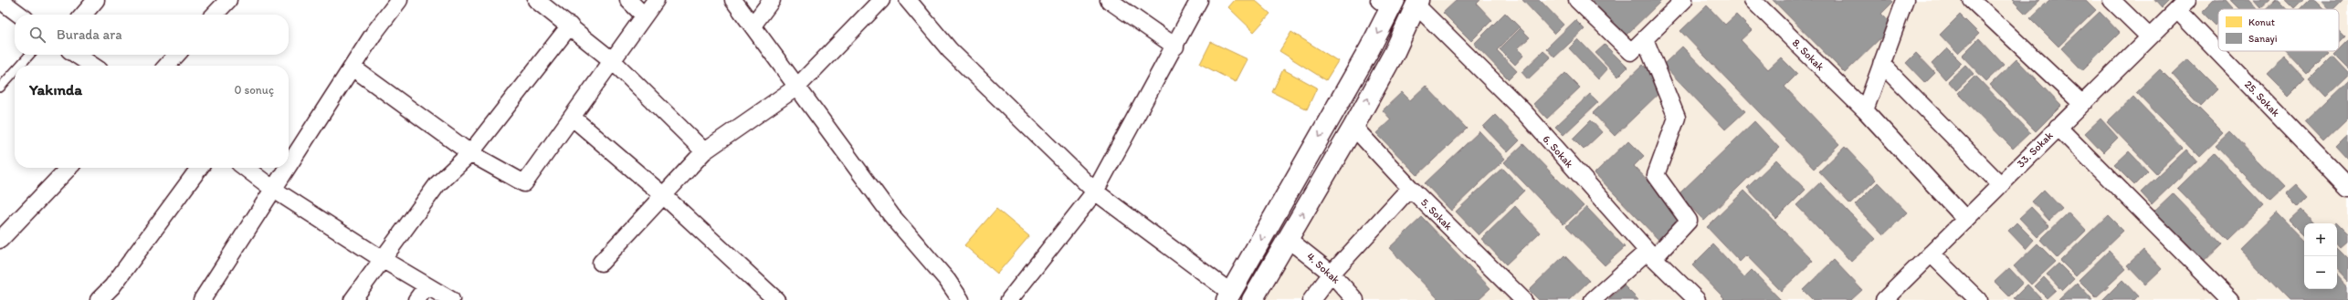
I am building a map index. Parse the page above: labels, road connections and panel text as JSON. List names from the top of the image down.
{
  "streets": {
    "street": [
      "8. Sokak",
      "25. Sokak",
      "33. Sokak",
      "6. Sokak",
      "5. Sokak",
      "4. Sokak"
    ]
  },
  "crossings": [
    ["8. Sokak", "33. Sokak"],
    ["25. Sokak", "33. Sokak"]
  ],
  "legend": ["Konut", "Sanayi"],
  "page": {
    "search": "Burada ara",
    "heading": ["Yakında", "0 sonuç"],
    "map_buttons": ["+", "−"]
  }
}
